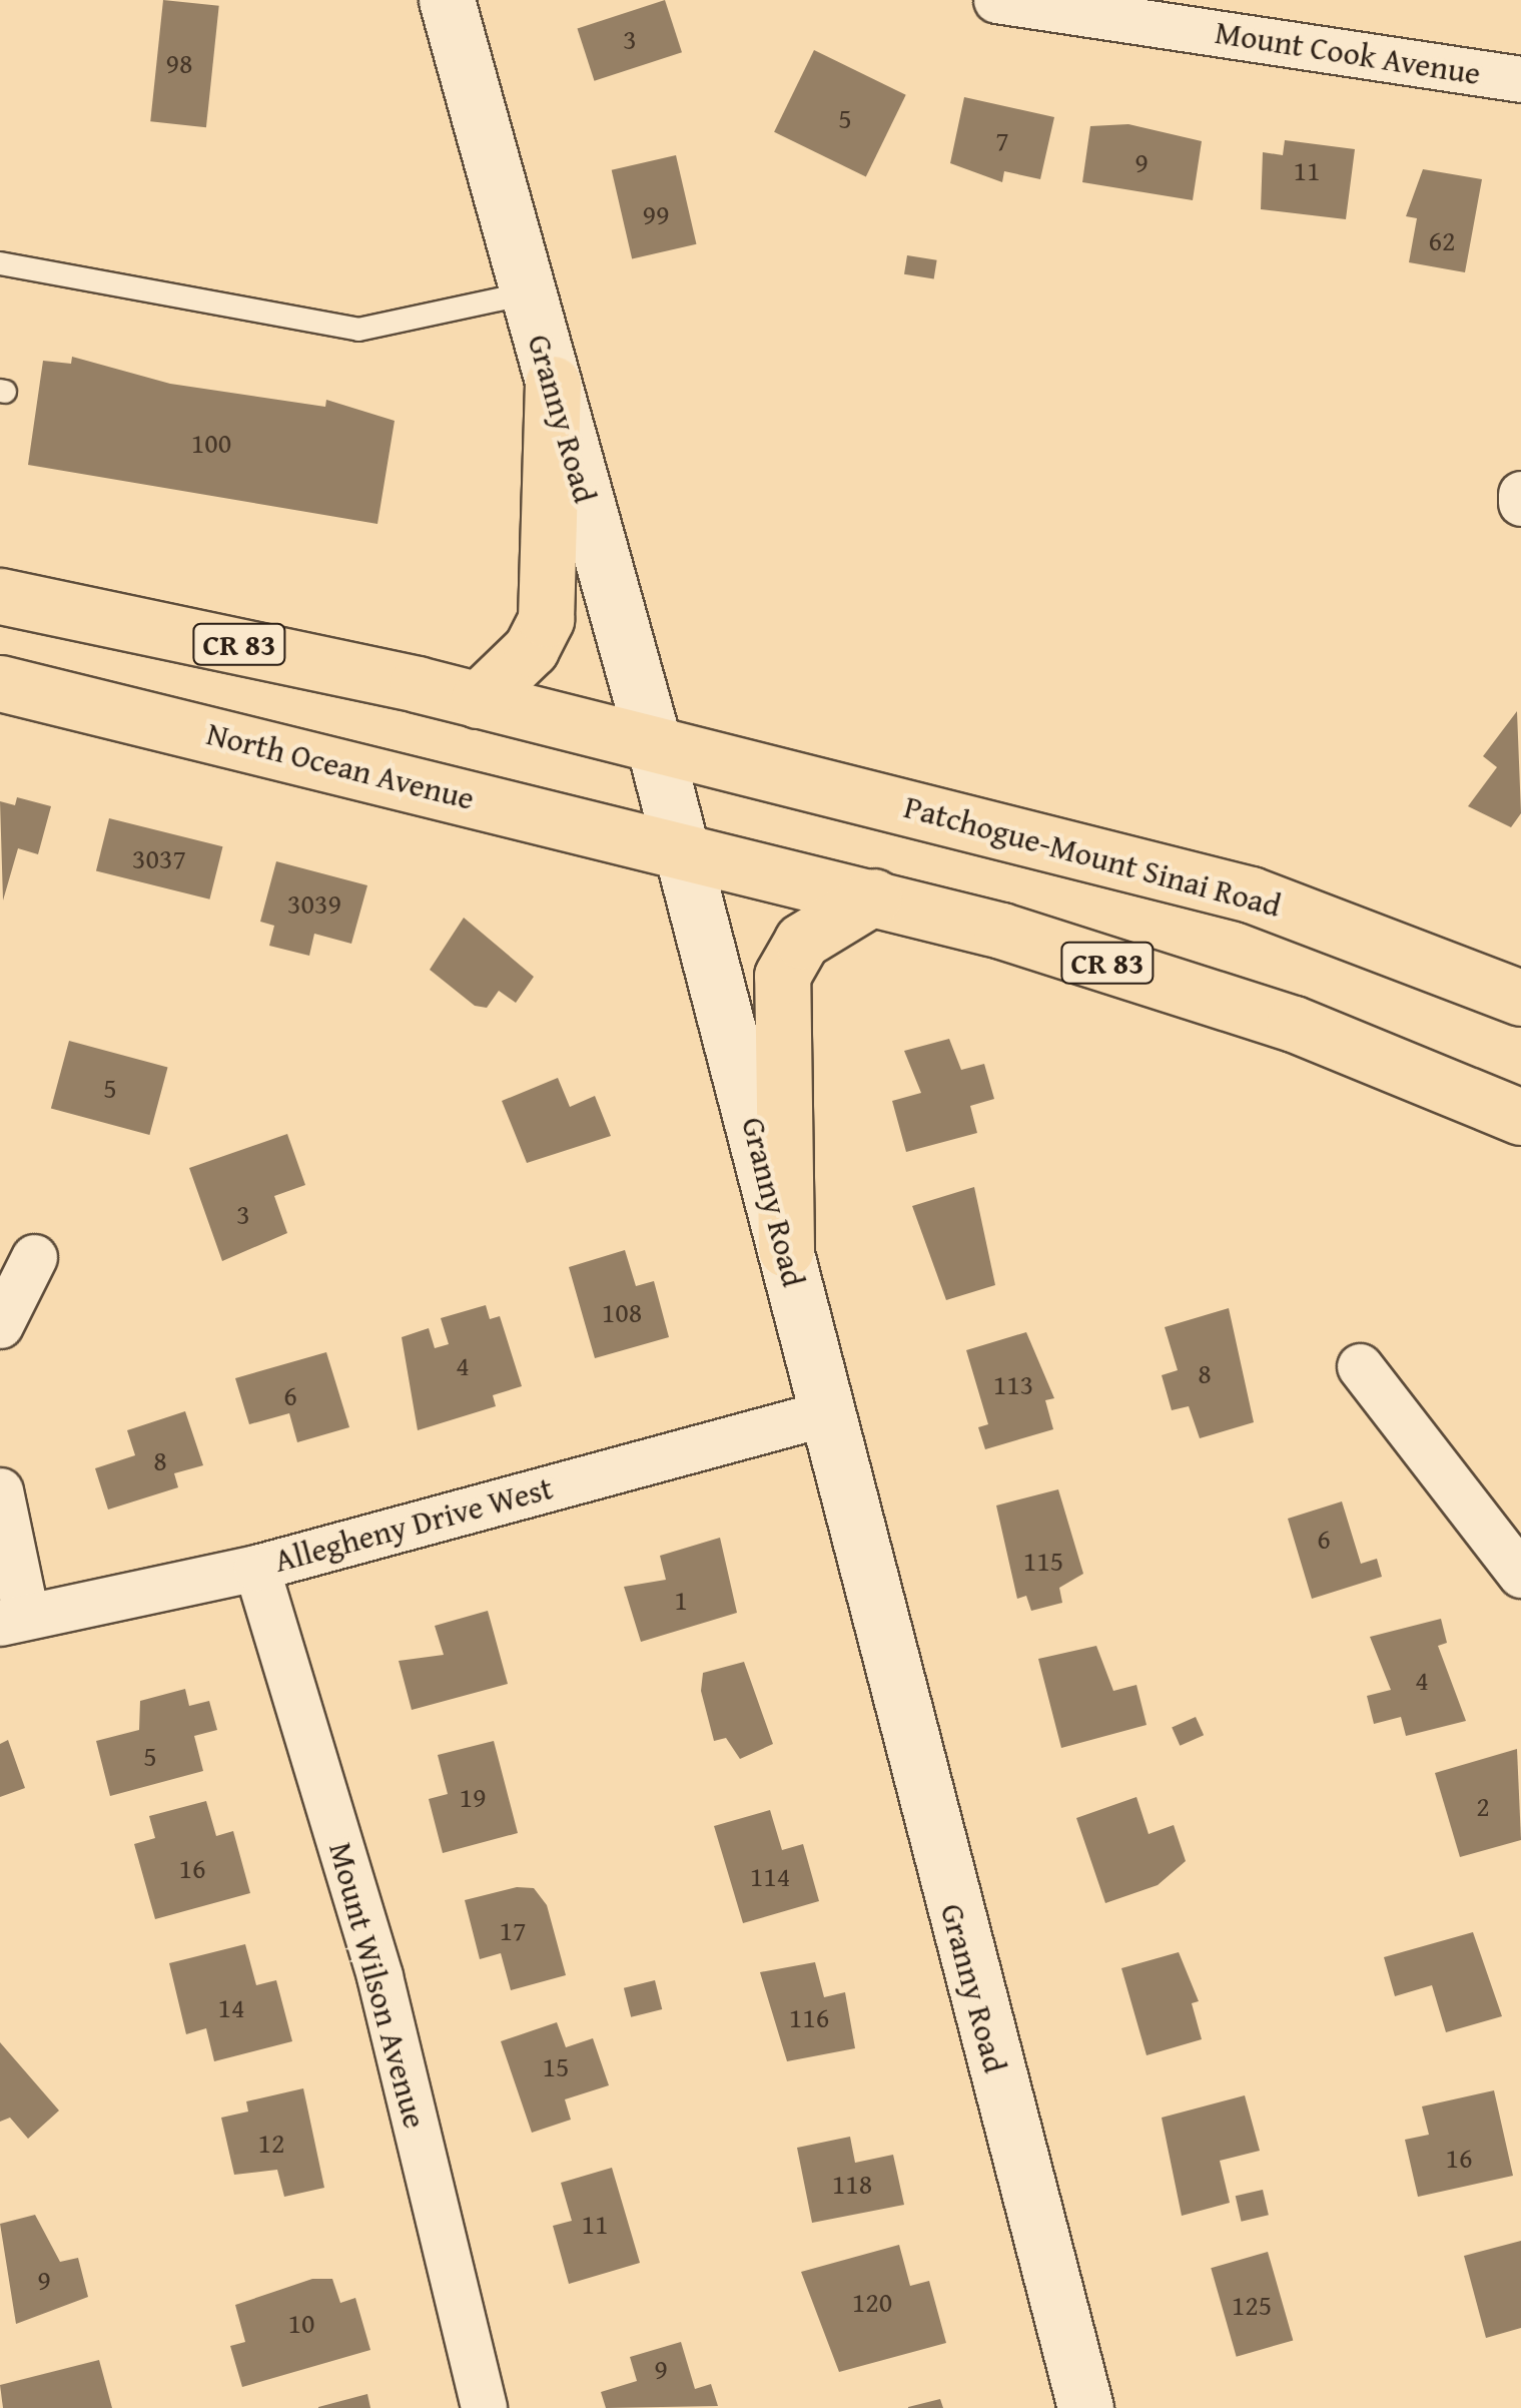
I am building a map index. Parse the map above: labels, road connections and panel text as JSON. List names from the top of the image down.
{
  "streets": {
    "highway": ["CR 83", "North Ocean Avenue", "Patchogue-Mount Sinai Road"],
    "street": [
      "Mount Cook Avenue",
      "Granny Road",
      "Allegheny Drive West",
      "Mount Wilson Avenue"
    ]
  },
  "crossings": [
    ["Granny Road", "CR 83"],
    ["Granny Road", "North Ocean Avenue"],
    ["Granny Road", "Patchogue-Mount Sinai Road"],
    ["Granny Road", "Allegheny Drive West"],
    ["CR 83", "North Ocean Avenue"],
    ["CR 83", "Patchogue-Mount Sinai Road"],
    ["Allegheny Drive West", "Mount Wilson Avenue"]
  ],
  "house_numbers": [
    "3",
    "98",
    "5",
    "7",
    "9",
    "11",
    "99",
    "62",
    "100",
    "3037",
    "3039",
    "5",
    "3",
    "108",
    "4",
    "8",
    "113",
    "6",
    "8",
    "6",
    "115",
    "1",
    "4",
    "5",
    "19",
    "2",
    "16",
    "114",
    "17",
    "14",
    "116",
    "15",
    "12",
    "16",
    "118",
    "11",
    "9",
    "120",
    "125",
    "10",
    "9"
  ]
}
